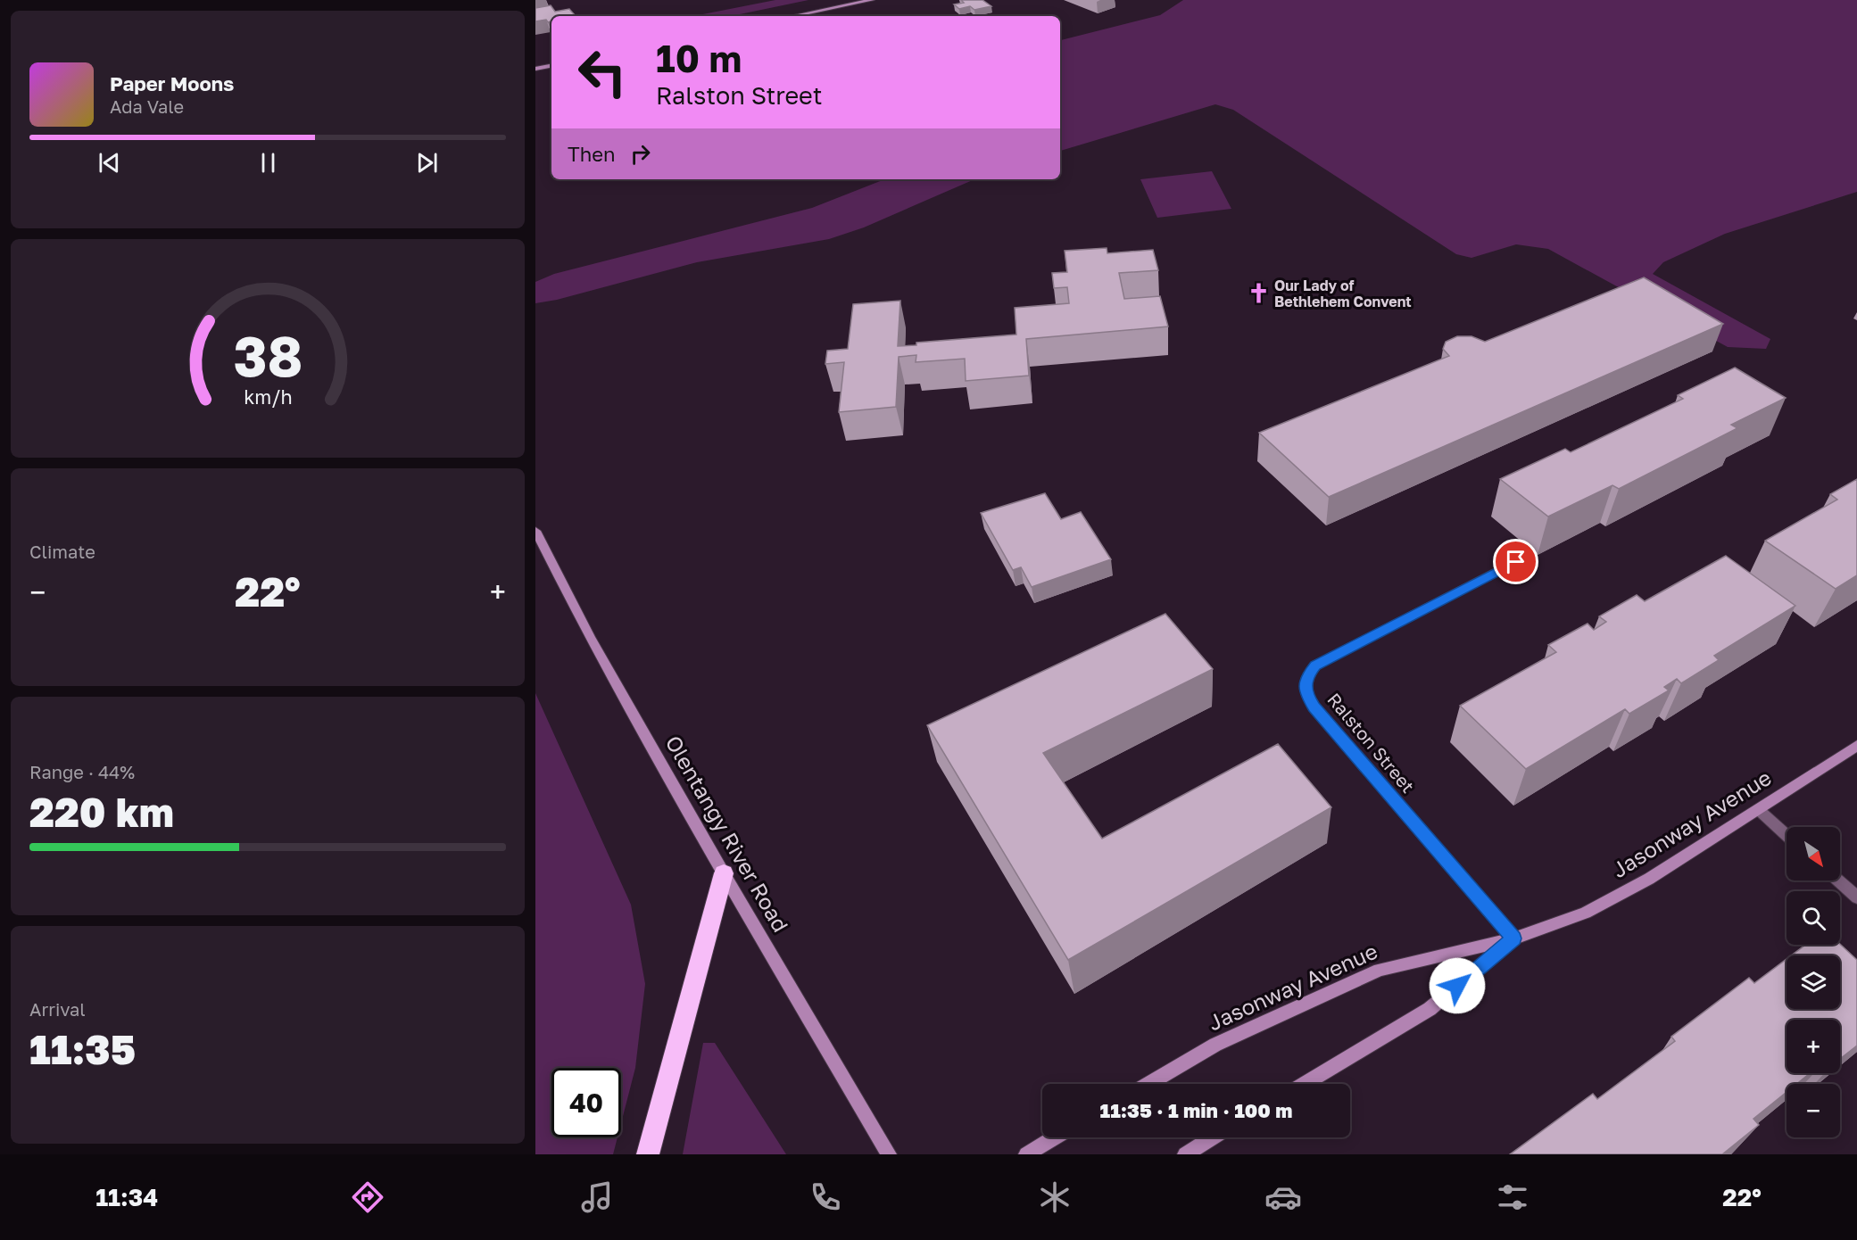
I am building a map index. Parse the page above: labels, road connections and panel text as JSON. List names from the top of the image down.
{
  "streets": {
    "main road": ["Jasonway Avenue", "Olentangy River Road"],
    "street": ["Ralston Street"]
  },
  "crossings": [
    ["Ralston Street", "Jasonway Avenue"]
  ],
  "places": {
    "church": ["Our Lady of Bethlehem Convent"]
  },
  "north": "bottom right",
  "page": {
    "turn": ["10 m", "Ralston Street"],
    "song": ["Paper Moons", "Ada Vale"],
    "then": "Then",
    "tile": [
      "Climate",
      ["Range · 44%", "220 km"],
      ["Arrival", "11:35"]
    ],
    "heat": ["−", "22°", "+"],
    "map_buttons": ["+", "−"],
    "limit": "40",
    "trip": "11:35 · 1 min · 100 m",
    "tabs": ["11:34", "22°"],
    "gauge": ["38", "km/h"]
  }
}
